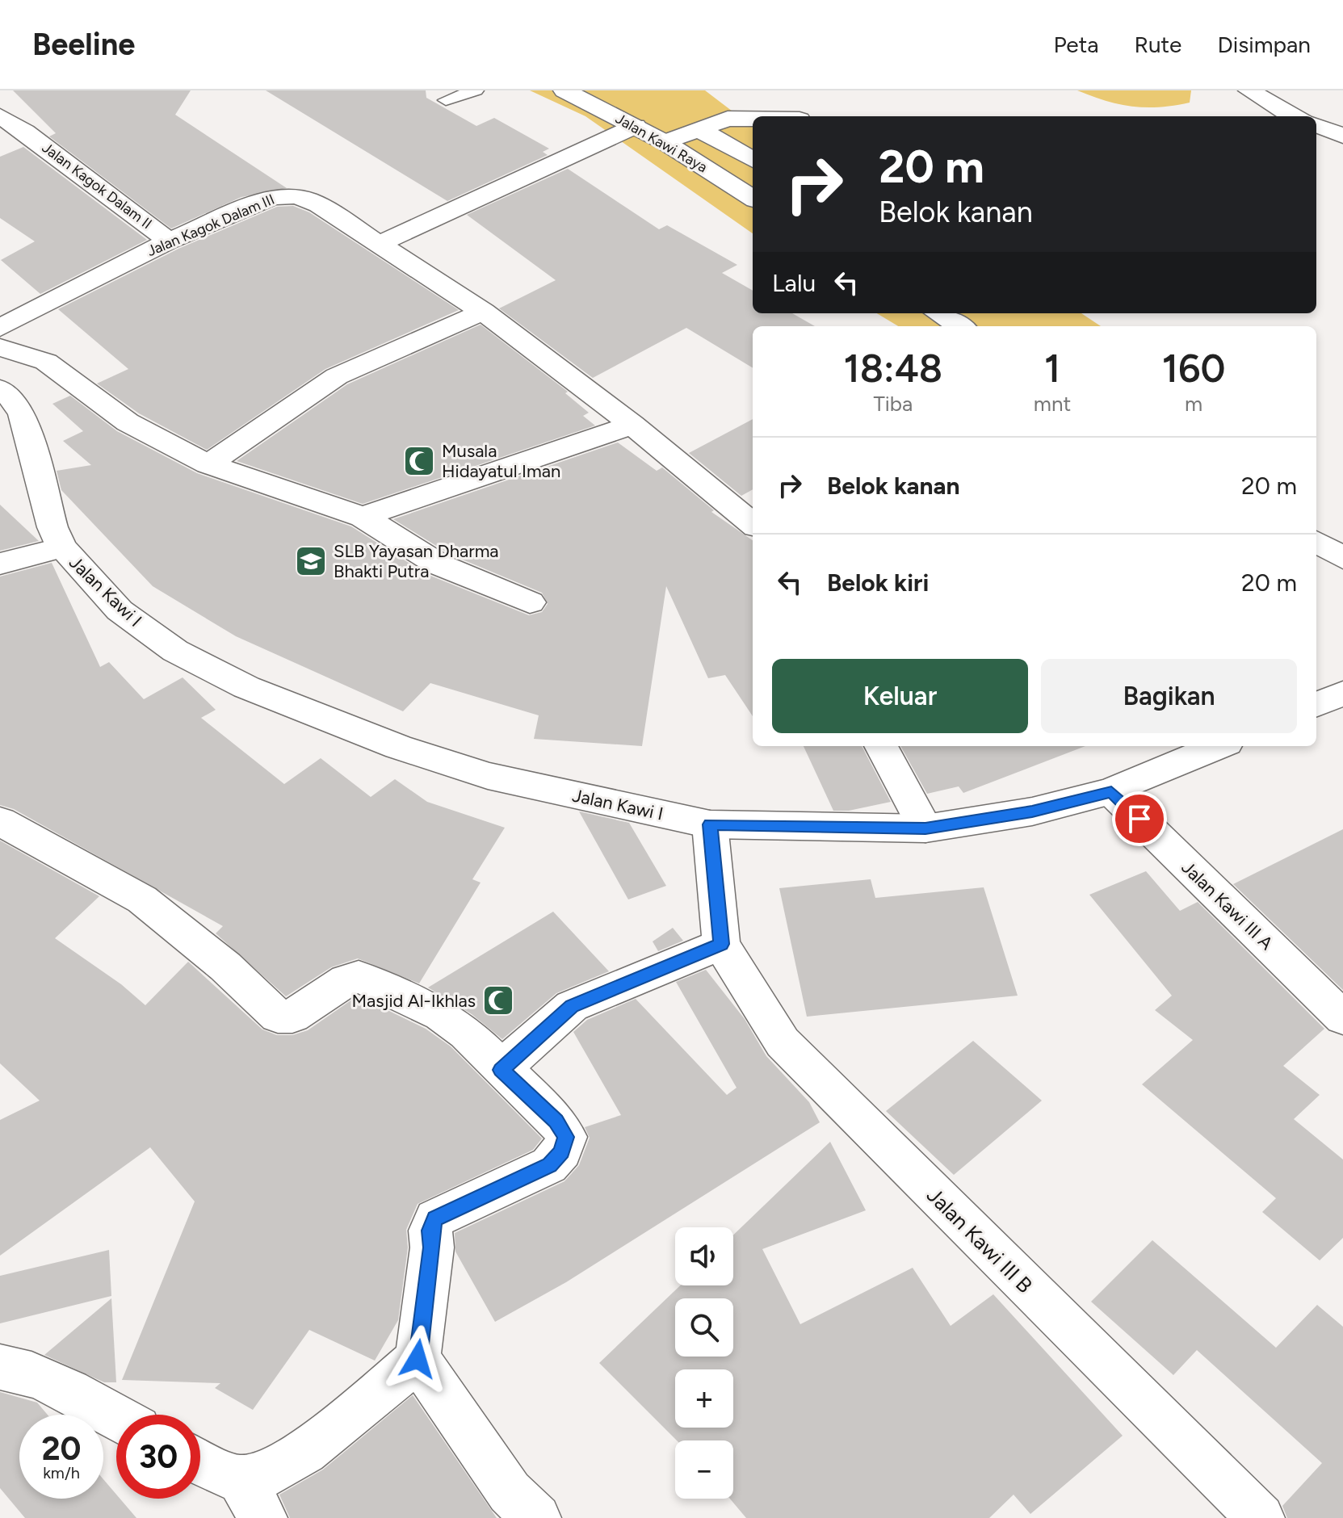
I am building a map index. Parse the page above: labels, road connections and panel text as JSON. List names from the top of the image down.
{
  "streets": {
    "street": [
      "Jalan Kawi Raya",
      "Jalan Kagok Dalam II",
      "Jalan Kagok Dalam III",
      "Jalan Kawi I",
      "Jalan Kawi III A",
      "Jalan Kawi III B"
    ]
  },
  "crossings": [
    ["Jalan Kagok Dalam II", "Jalan Kagok Dalam III"],
    ["Jalan Kawi I", "Jalan Kawi III A"],
    ["Jalan Kawi I", "Jalan Kawi III B"]
  ],
  "places": {
    "mosque": ["Musala Hidayatul Iman", "Masjid Al-Ikhlas"],
    "school or university": ["SLB Yayasan Dharma Bhakti Putra"]
  },
  "page": {
    "header": "Beeline",
    "nav": ["Peta", "Rute", "Disimpan"],
    "turn": ["20 m", "Belok kanan"],
    "then": "Lalu",
    "eta": [
      "18:48",
      "Tiba",
      "1",
      "mnt",
      "160",
      "m"
    ],
    "list": [
      {
        "name": "Belok kanan",
        "value": "20 m"
      },
      {
        "name": "Belok kiri",
        "value": "20 m"
      }
    ],
    "buttons": ["Keluar", "Bagikan"],
    "map_buttons": ["+", "−"],
    "speed": "20 km/h",
    "limit": "30"
  }
}
